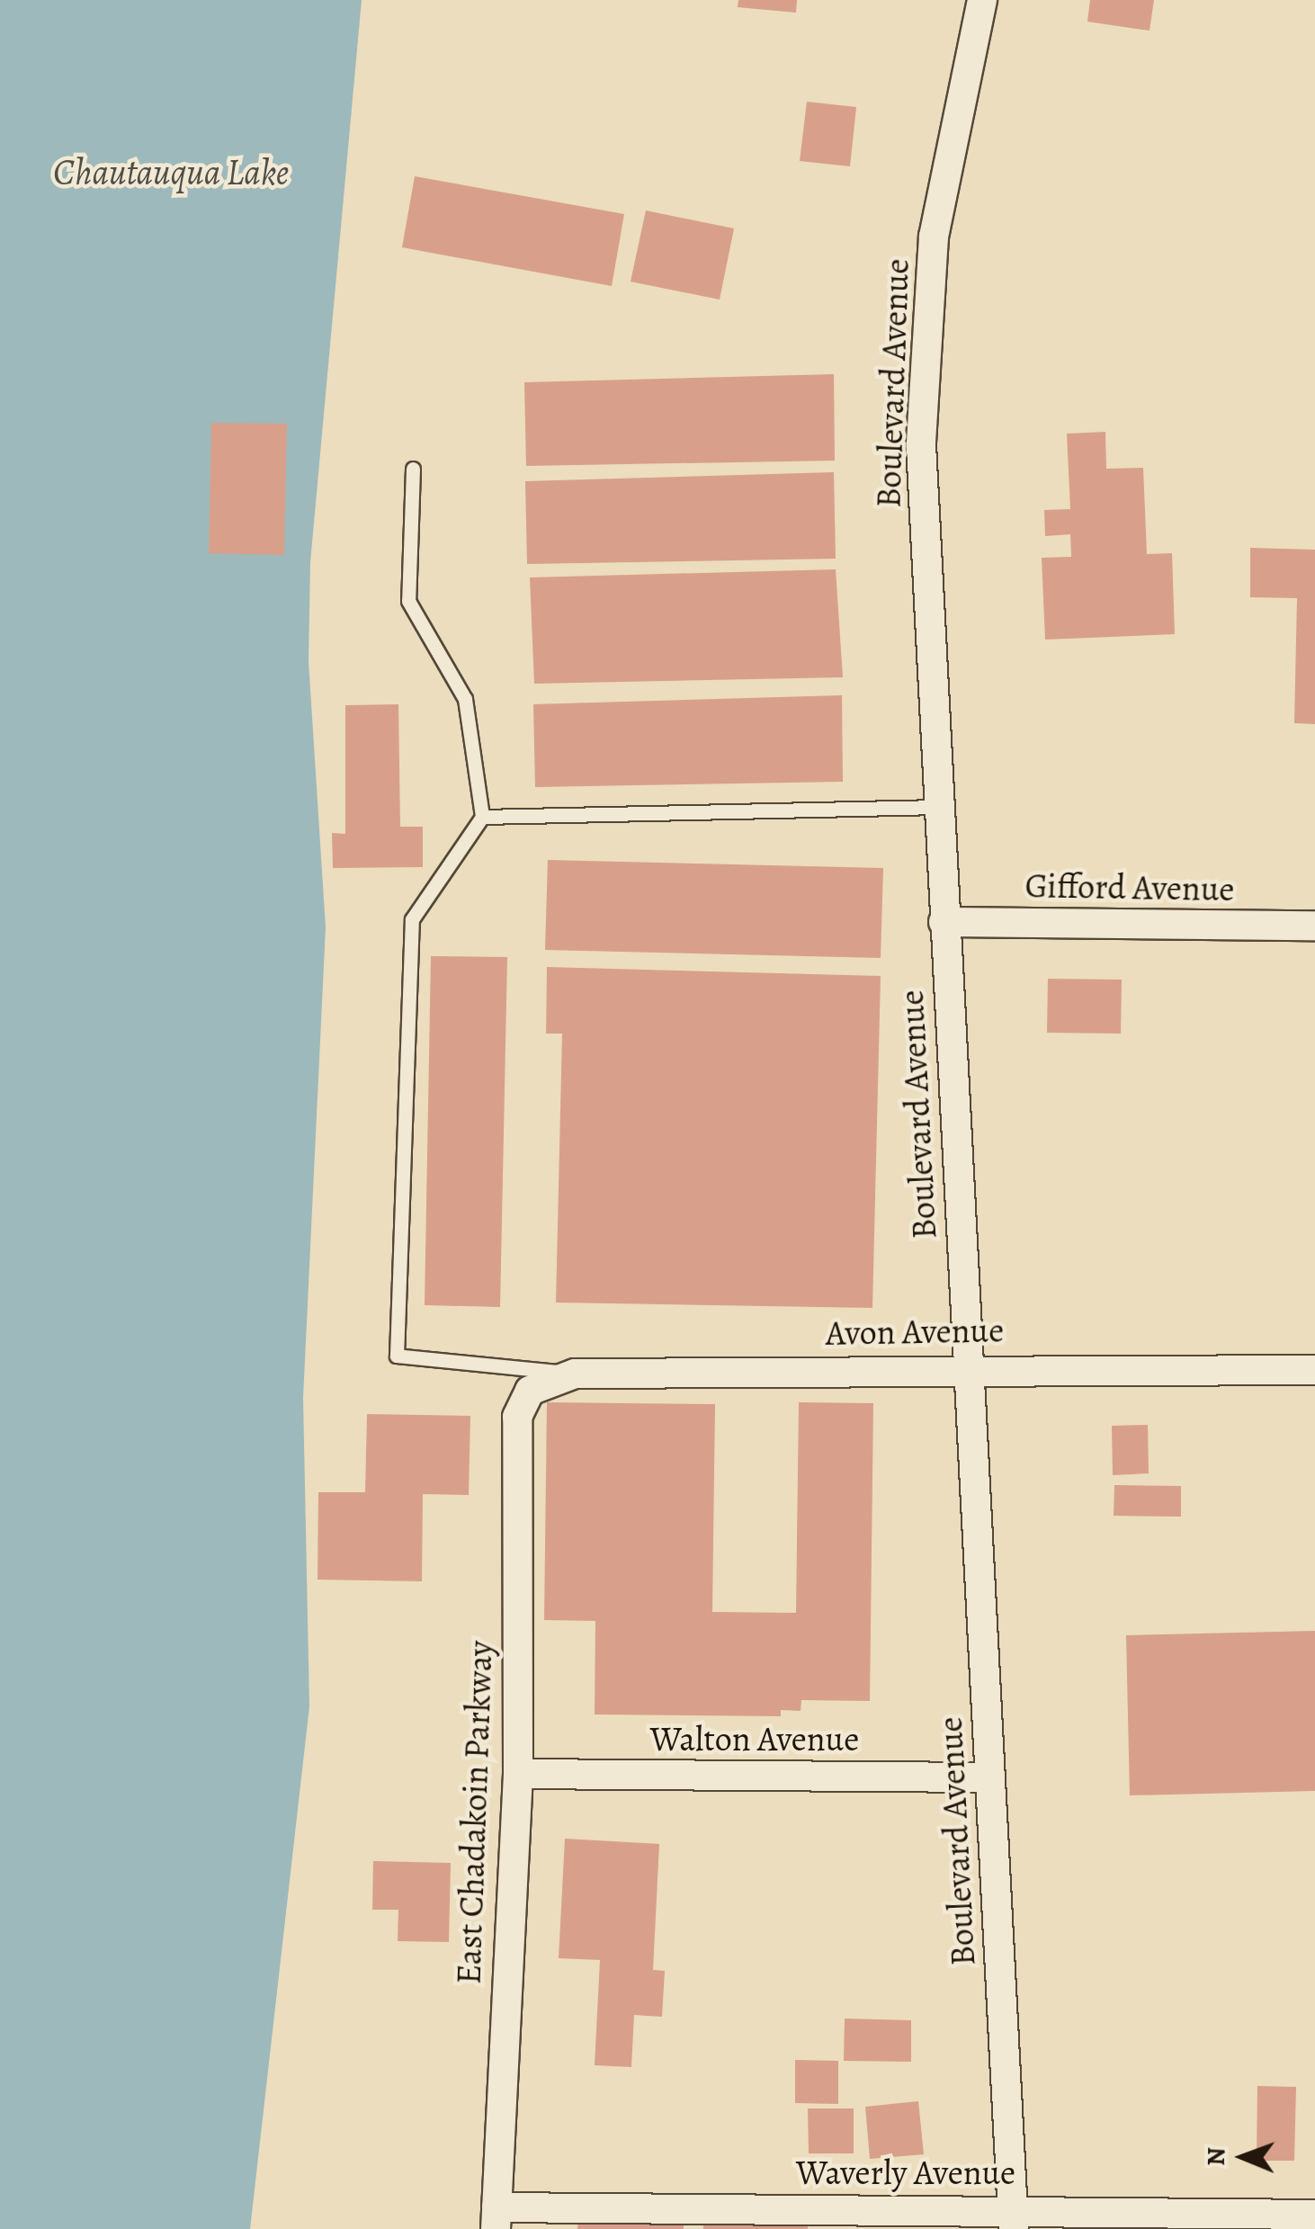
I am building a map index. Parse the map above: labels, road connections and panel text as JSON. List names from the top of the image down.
{
  "streets": {
    "street": [
      "Boulevard Avenue",
      "Gifford Avenue",
      "Avon Avenue",
      "Walton Avenue",
      "East Chadakoin Parkway",
      "Waverly Avenue"
    ]
  },
  "crossings": [
    ["Boulevard Avenue", "Gifford Avenue"],
    ["Boulevard Avenue", "Avon Avenue"],
    ["Boulevard Avenue", "Walton Avenue"],
    ["Boulevard Avenue", "Waverly Avenue"],
    ["Avon Avenue", "East Chadakoin Parkway"],
    ["Walton Avenue", "East Chadakoin Parkway"],
    ["East Chadakoin Parkway", "Waverly Avenue"]
  ],
  "water": ["Chautauqua Lake"],
  "north": "left"
}
